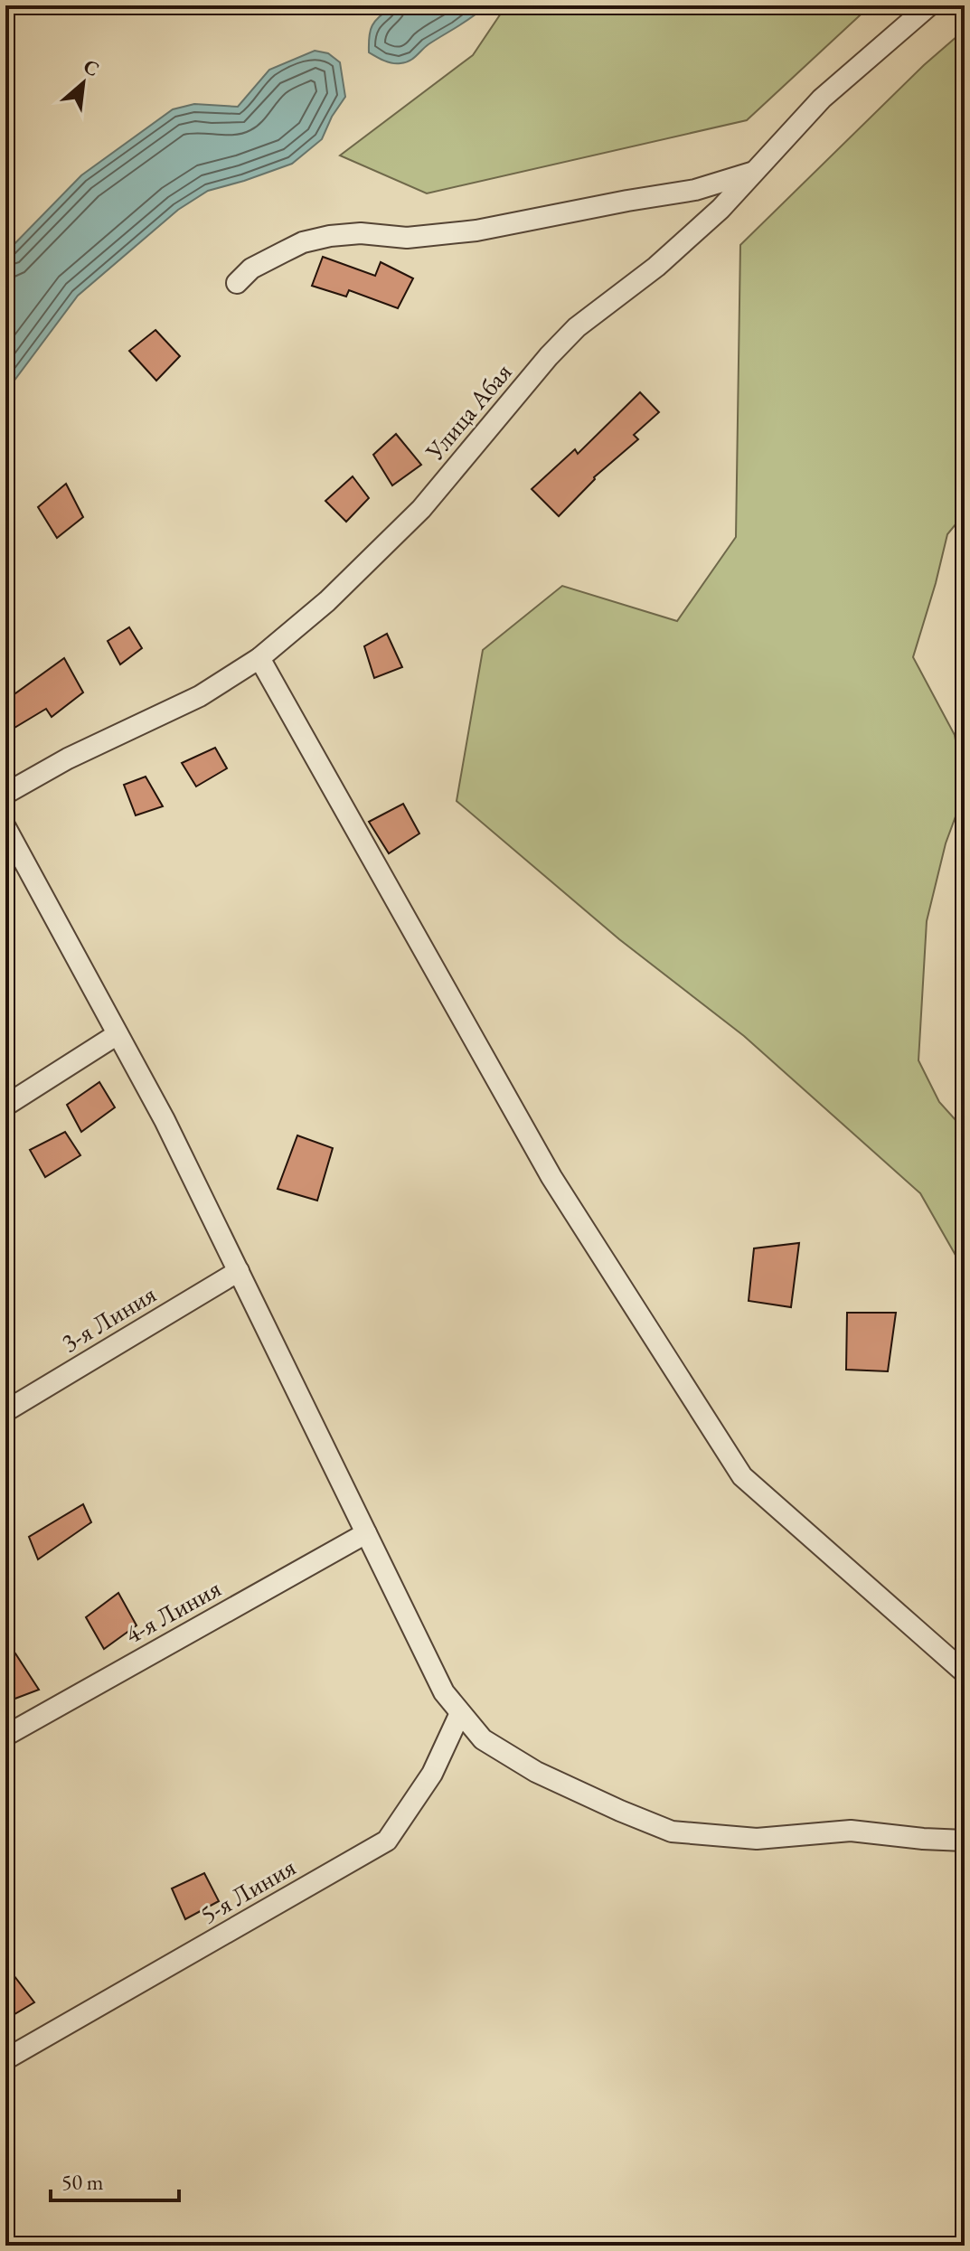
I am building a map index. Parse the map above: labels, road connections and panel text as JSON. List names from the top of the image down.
{
  "streets": {
    "street": [
      "Улица Абая",
      "3-я Линия",
      "4-я Линия",
      "5-я Линия"
    ]
  },
  "scale_bar": "50 m",
  "north": "top right"
}
